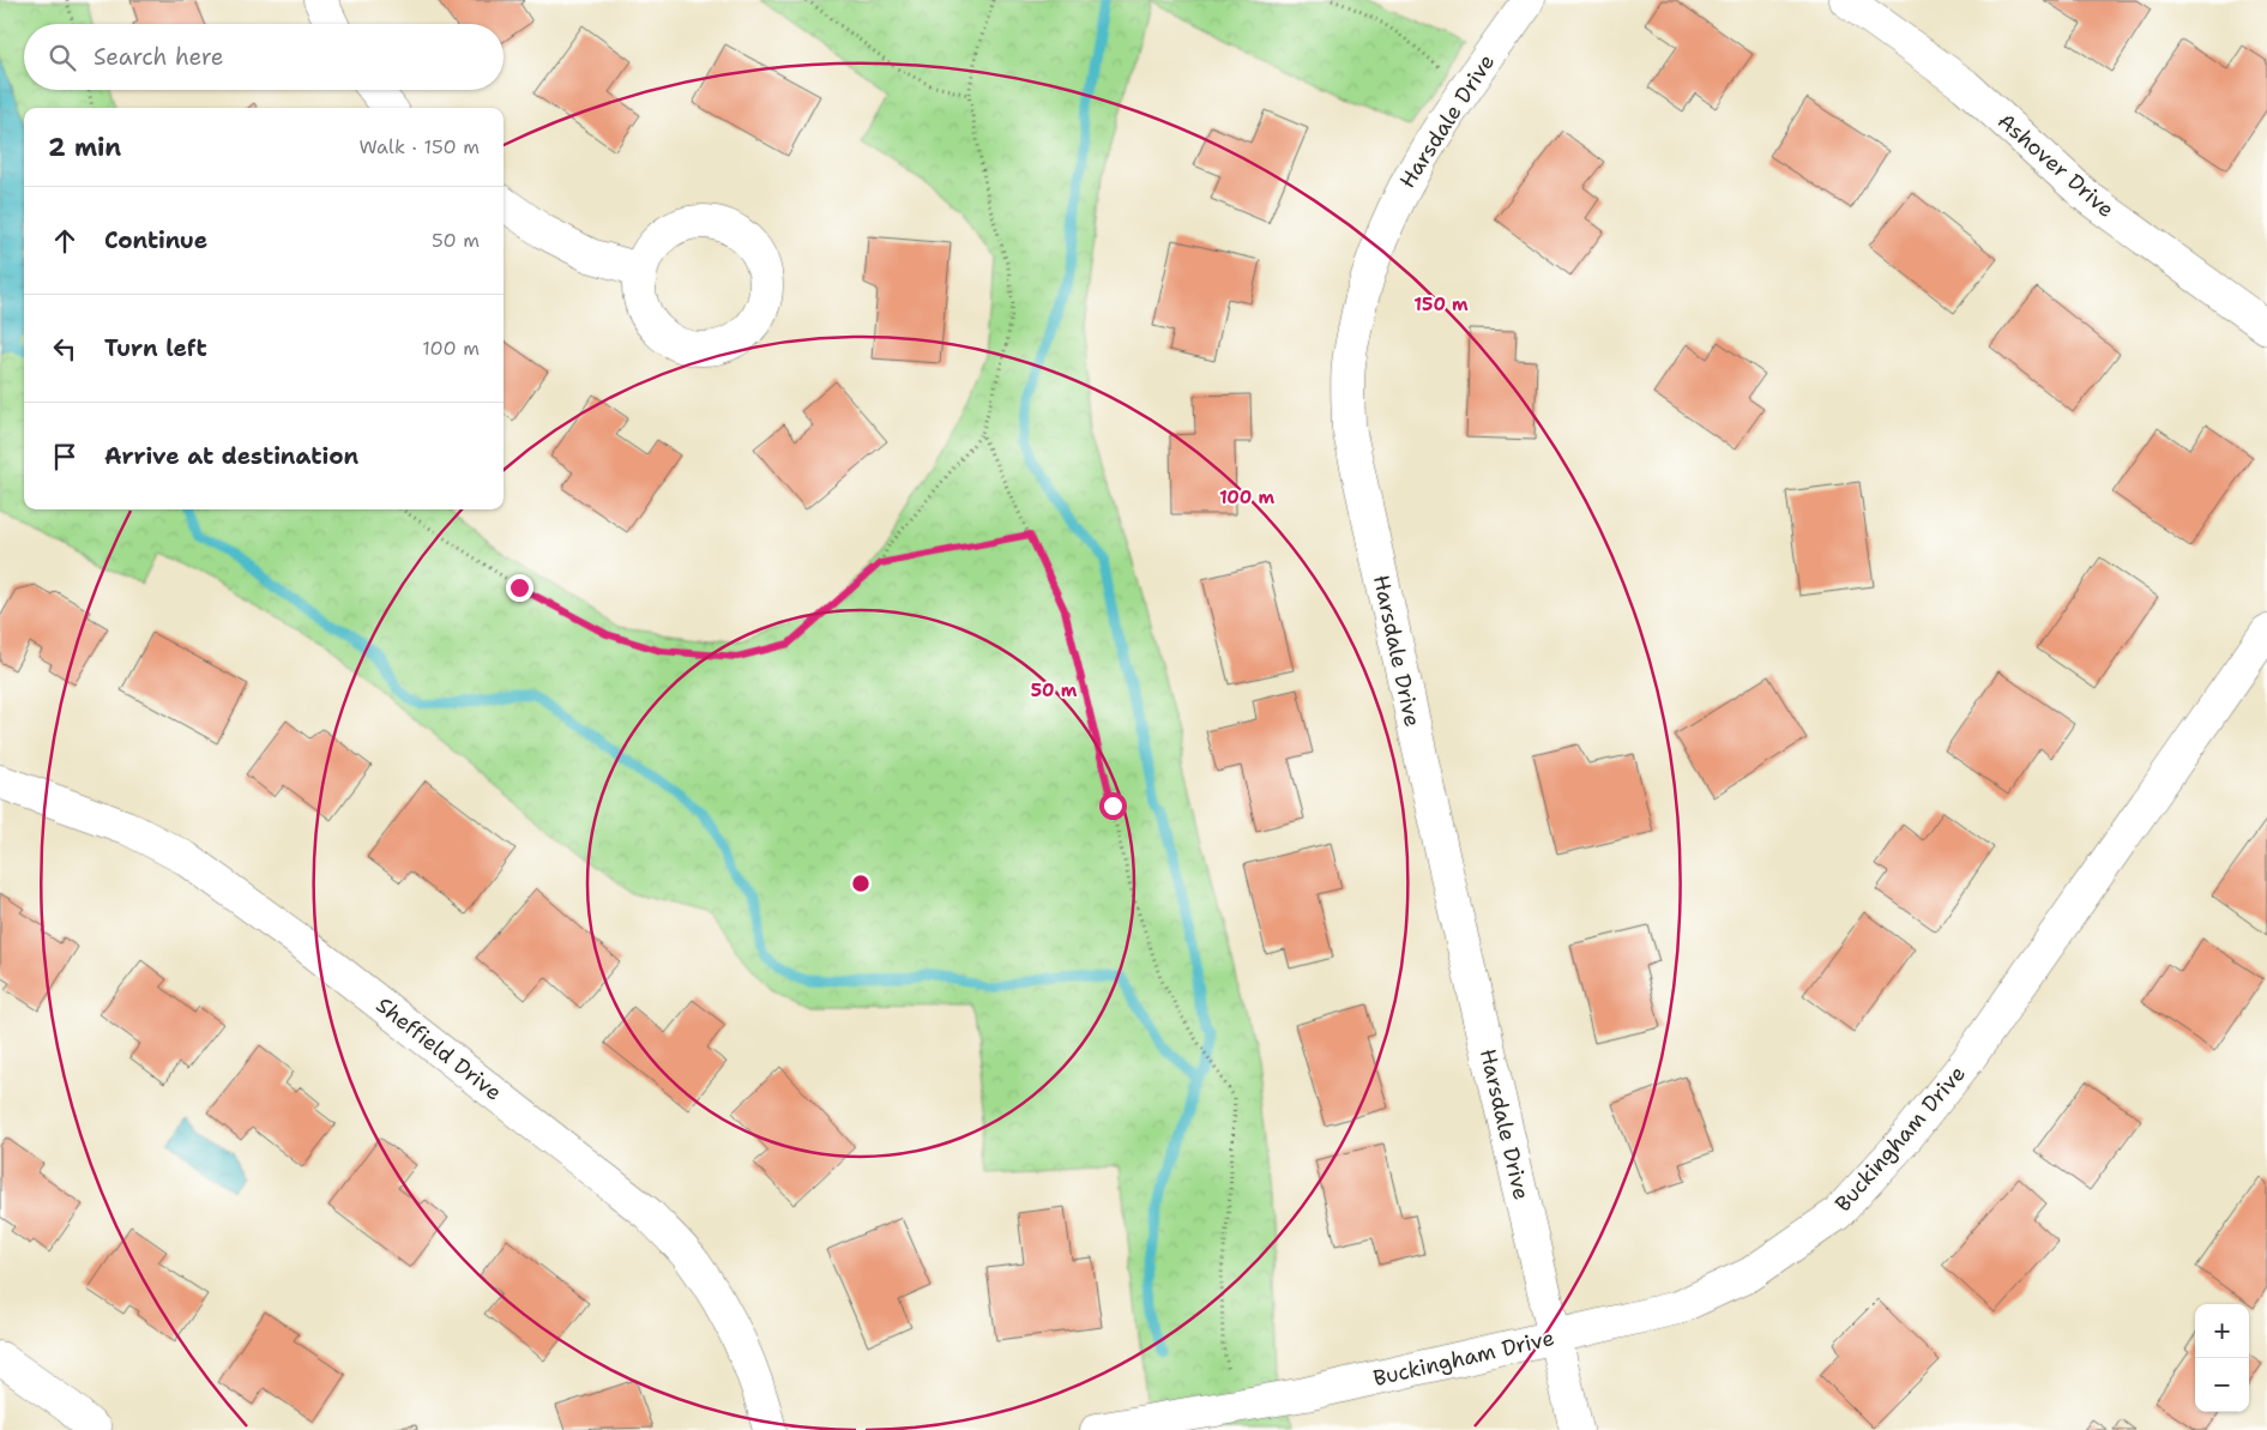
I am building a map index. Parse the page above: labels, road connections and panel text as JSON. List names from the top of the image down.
{
  "streets": {
    "street": [
      "Harsdale Drive",
      "Ashover Drive",
      "Sheffield Drive",
      "Buckingham Drive"
    ]
  },
  "crossings": [
    ["Harsdale Drive", "Buckingham Drive"]
  ],
  "page": {
    "search": "Search here",
    "heading": ["2 min", "Walk · 150 m"],
    "list": [
      ["Continue", "50 m"],
      ["Turn left", "100 m"],
      "Arrive at destination"
    ],
    "map_buttons": ["+", "−"]
  },
  "rings": ["150 m", "100 m", "50 m"]
}
